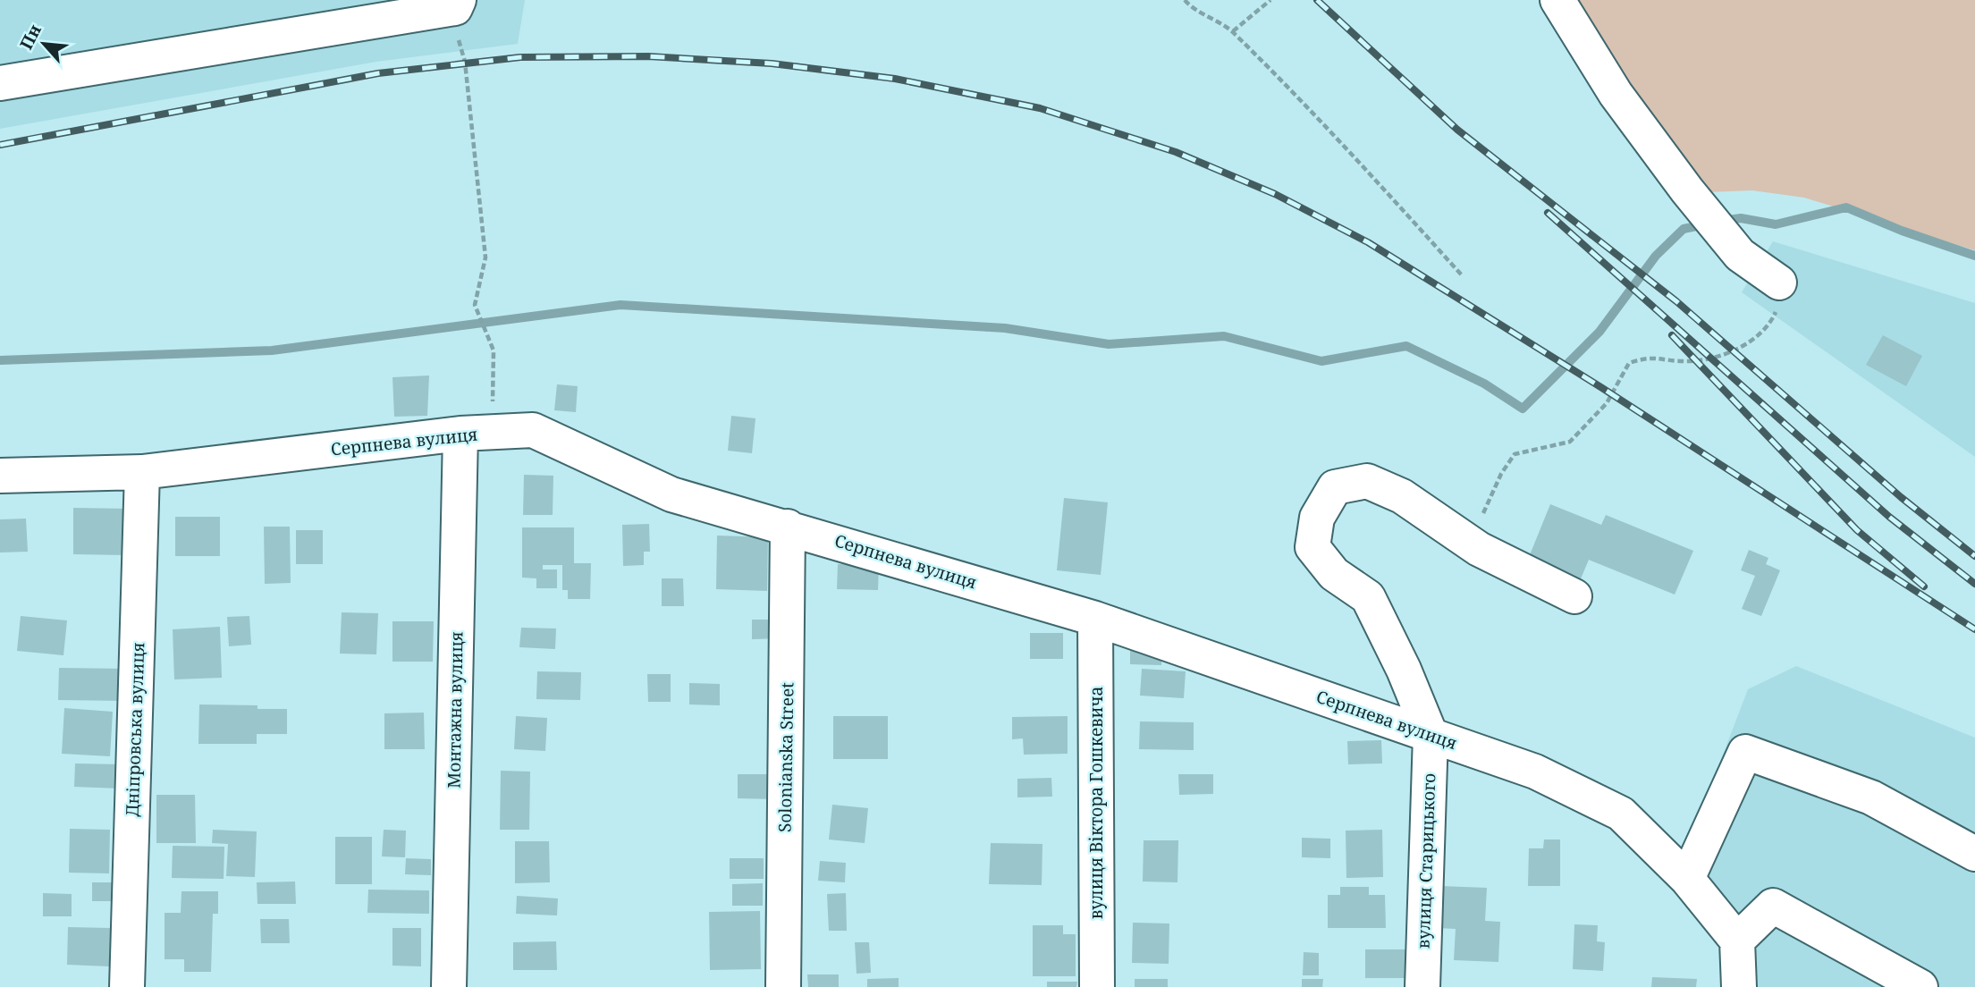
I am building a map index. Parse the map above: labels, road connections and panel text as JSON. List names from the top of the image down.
{
  "streets": {
    "street": [
      "Серпнева вулиця",
      "Монтажна вулиця",
      "Дніпровська вулиця",
      "Solonianska Street",
      "вулиця Віктора Гошкевича",
      "вулиця Старицького"
    ]
  },
  "crossings": [
    ["Серпнева вулиця", "Монтажна вулиця"],
    ["Серпнева вулиця", "Дніпровська вулиця"],
    ["Серпнева вулиця", "Solonianska Street"],
    ["Серпнева вулиця", "вулиця Віктора Гошкевича"],
    ["Серпнева вулиця", "вулиця Старицького"]
  ],
  "north": "top left"
}
